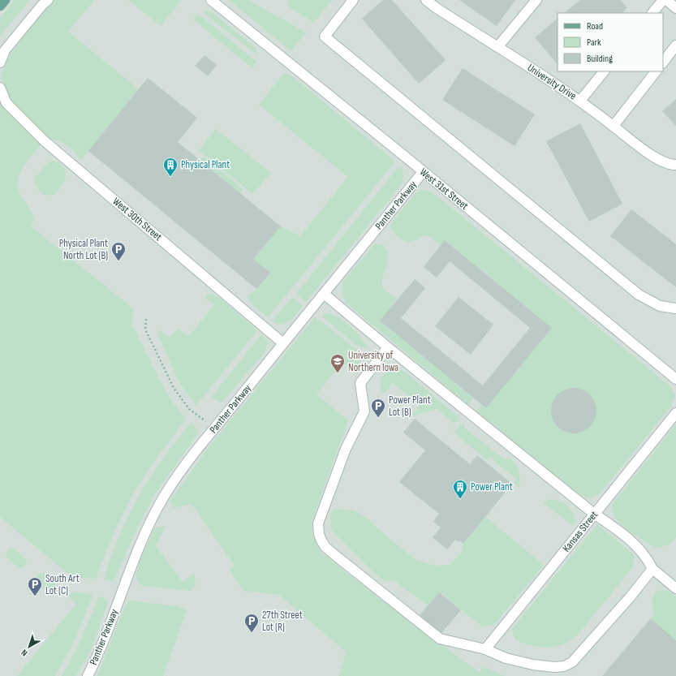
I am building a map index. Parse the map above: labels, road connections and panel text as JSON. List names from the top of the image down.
{
  "streets": {
    "street": [
      "University Drive",
      "West 31st Street",
      "Panther Parkway",
      "West 30th Street",
      "Kansas Street"
    ]
  },
  "crossings": [
    ["West 31st Street", "Panther Parkway"],
    ["Panther Parkway", "West 30th Street"]
  ],
  "places": {
    "building": ["Physical Plant", "Power Plant"],
    "parking": [
      "Physical Plant North Lot (B)",
      "Power Plant Lot (B)",
      "South Art Lot (C)",
      "27th Street Lot (R)"
    ],
    "school or university": ["University of Northern Iowa"]
  },
  "legend": ["Road", "Park", "Building"],
  "north": "bottom left"
}
